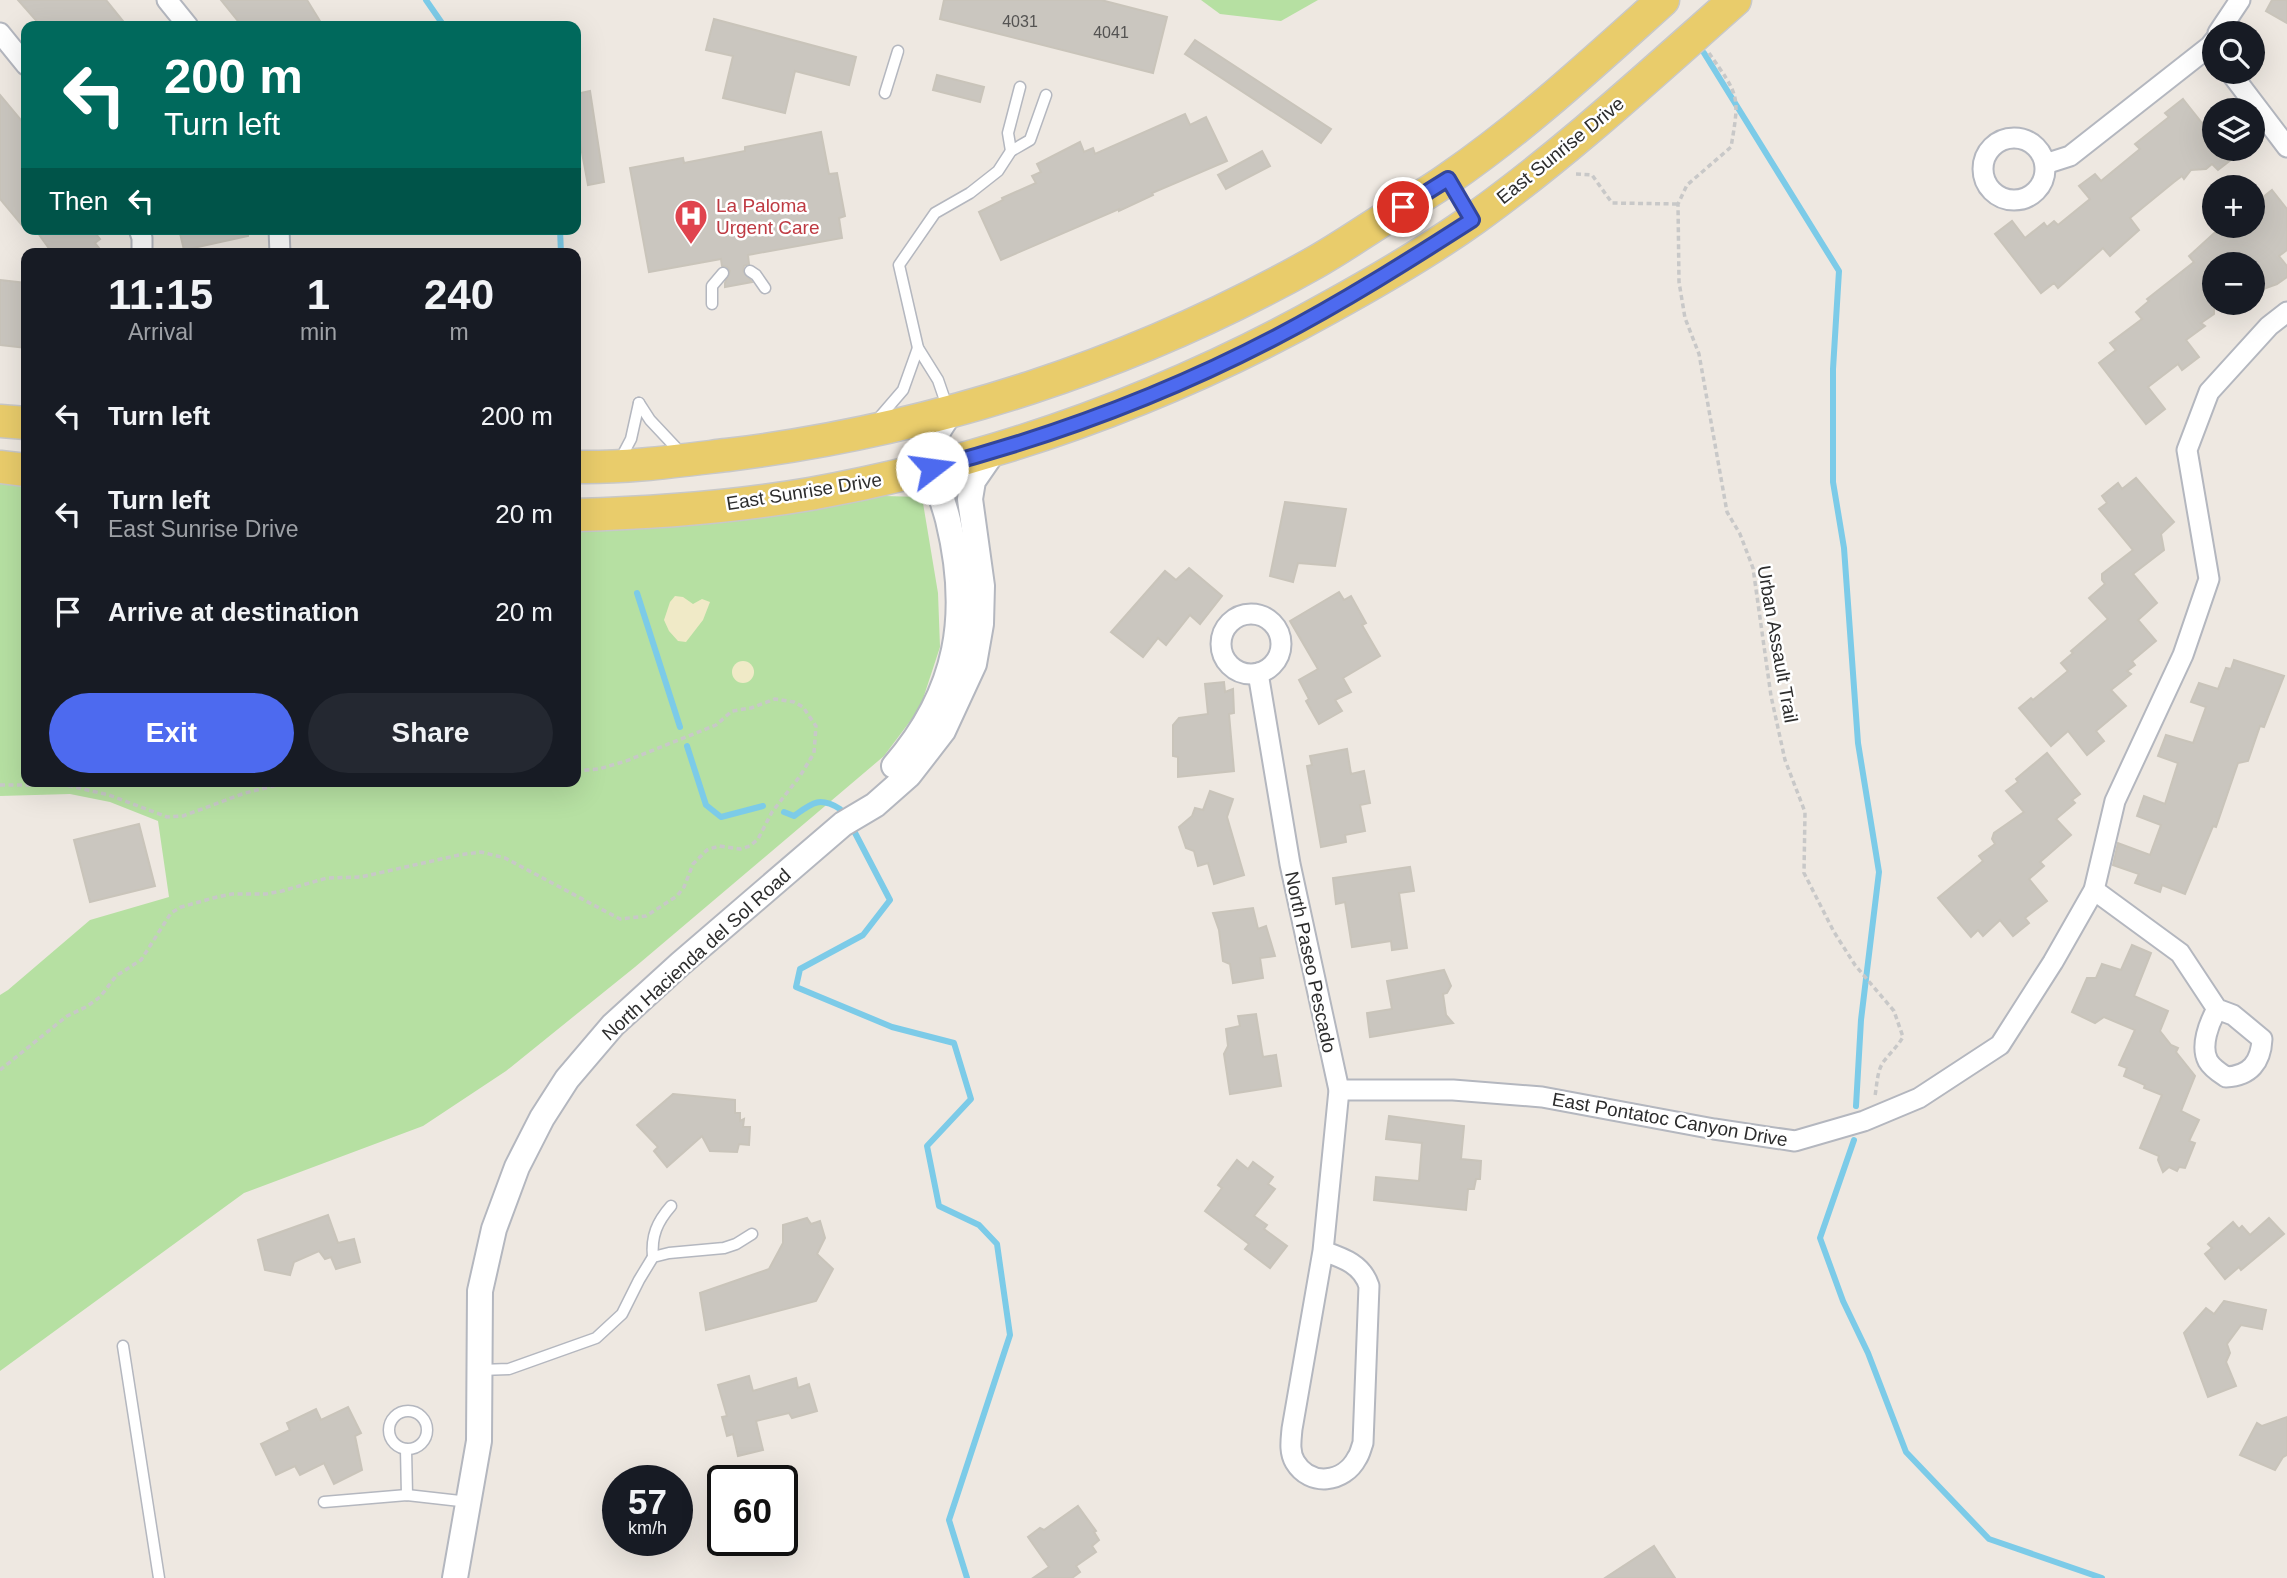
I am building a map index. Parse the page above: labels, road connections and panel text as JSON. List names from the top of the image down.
{
  "streets": {
    "main road": ["East Sunrise Drive"],
    "street": ["North Hacienda del Sol Road", "North Paseo Pescado", "East Pontatoc Canyon Drive"],
    "path": ["Urban Assault Trail"]
  },
  "crossings": [
    ["East Sunrise Drive", "North Hacienda del Sol Road"],
    ["North Paseo Pescado", "East Pontatoc Canyon Drive"]
  ],
  "places": {
    "hospital": ["La Paloma Urgent Care"]
  },
  "house_numbers": ["4031", "4041"],
  "page": {
    "map_buttons": ["+", "−"],
    "turn": ["200 m", "Turn left"],
    "then": "Then",
    "eta": [
      "11:15",
      "Arrival",
      "1",
      "min",
      "240",
      "m"
    ],
    "list": [
      {
        "name": "Turn left",
        "value": "200 m"
      },
      {
        "name": "Turn left",
        "note": "East Sunrise Drive",
        "value": "20 m"
      },
      {
        "name": "Arrive at destination",
        "value": "20 m"
      }
    ],
    "buttons": ["Exit", "Share"],
    "speed": "57 km/h",
    "limit": "60"
  }
}
